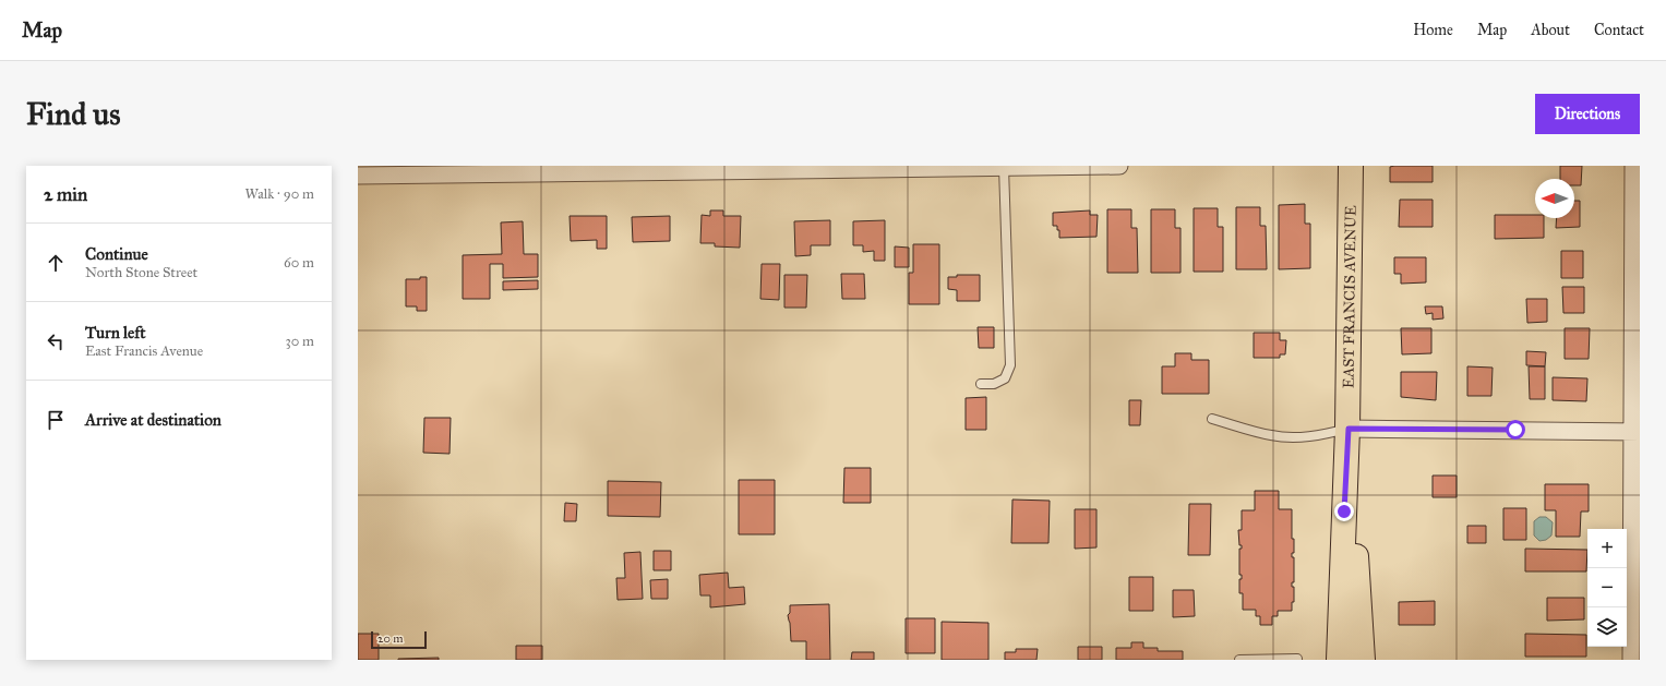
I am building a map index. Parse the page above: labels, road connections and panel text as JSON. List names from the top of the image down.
{
  "streets": {
    "main road": ["EAST FRANCIS AVENUE"]
  },
  "scale_bar": "20 m",
  "north": "left",
  "page": {
    "header": "Map",
    "nav": [
      "Home",
      "Map",
      "About",
      "Contact"
    ],
    "buttons": "Directions",
    "title": "Find us",
    "heading": ["2 min", "Walk · 90 m"],
    "list": [
      ["Continue", "North Stone Street", "60 m"],
      ["Turn left", "East Francis Avenue", "30 m"],
      "Arrive at destination"
    ],
    "map_buttons": ["+", "−"],
    "scale": "20 m"
  }
}
